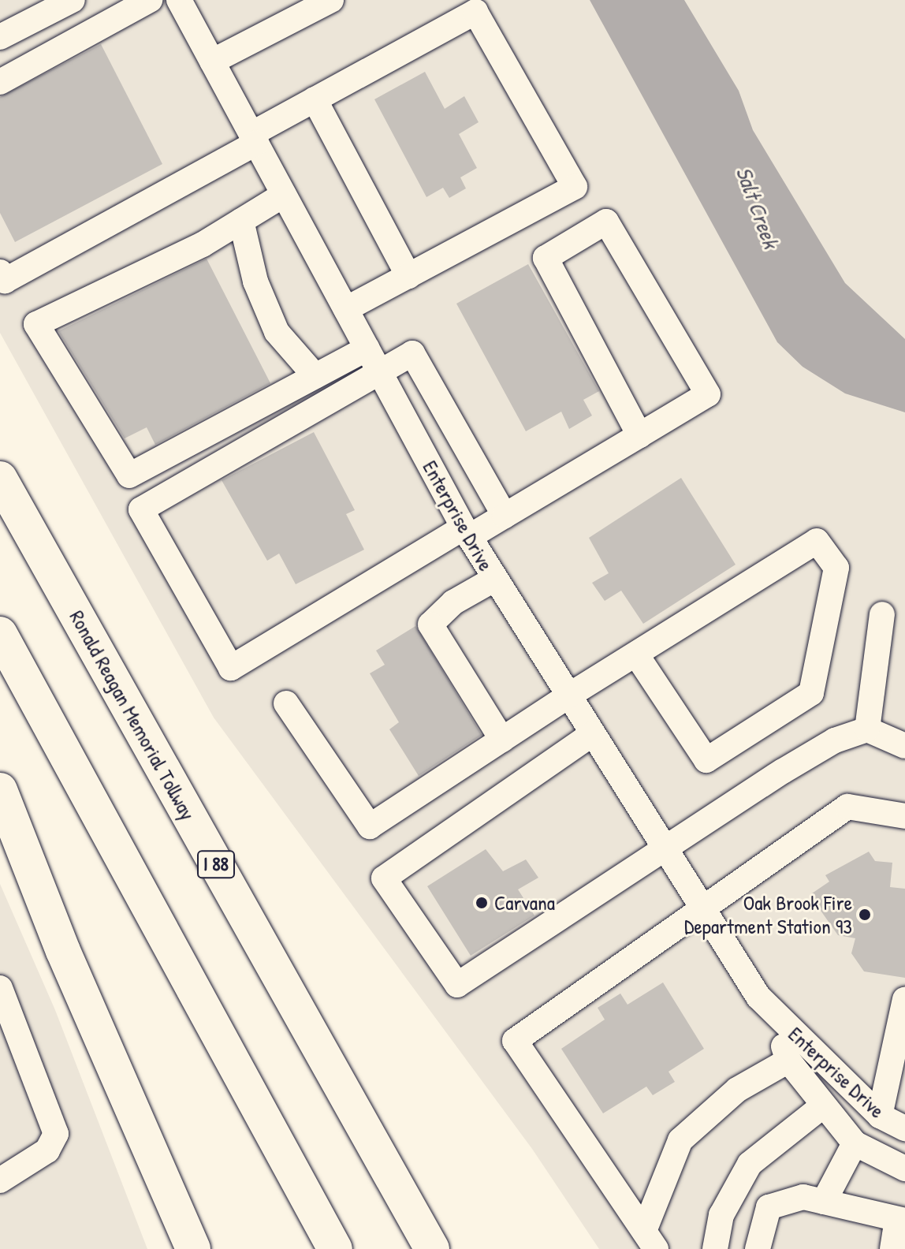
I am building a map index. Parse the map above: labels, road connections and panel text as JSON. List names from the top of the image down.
{
  "streets": {
    "highway": ["Ronald Reagan Memorial Tollway", "I 88"],
    "street": ["Enterprise Drive"]
  },
  "water": ["Salt Creek"],
  "places": ["Carvana", "Oak Brook Fire Department Station 93"]
}
